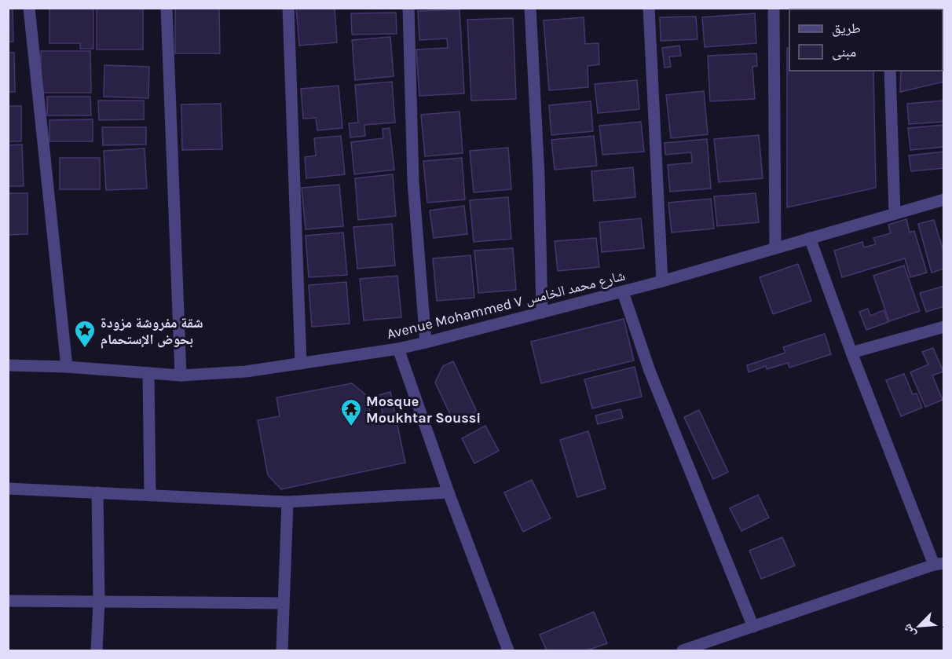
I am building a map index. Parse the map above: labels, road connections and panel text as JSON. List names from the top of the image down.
{
  "streets": {
    "street": ["Avenue Mohammed V شارع محمد الخامس"]
  },
  "places": {
    "place": ["شقة مفروشة مزودة بحوض الإستحمام"],
    "temple": ["Mosque Moukhtar Soussi"]
  },
  "legend": ["طريق", "مبنى"],
  "north": "bottom left"
}
